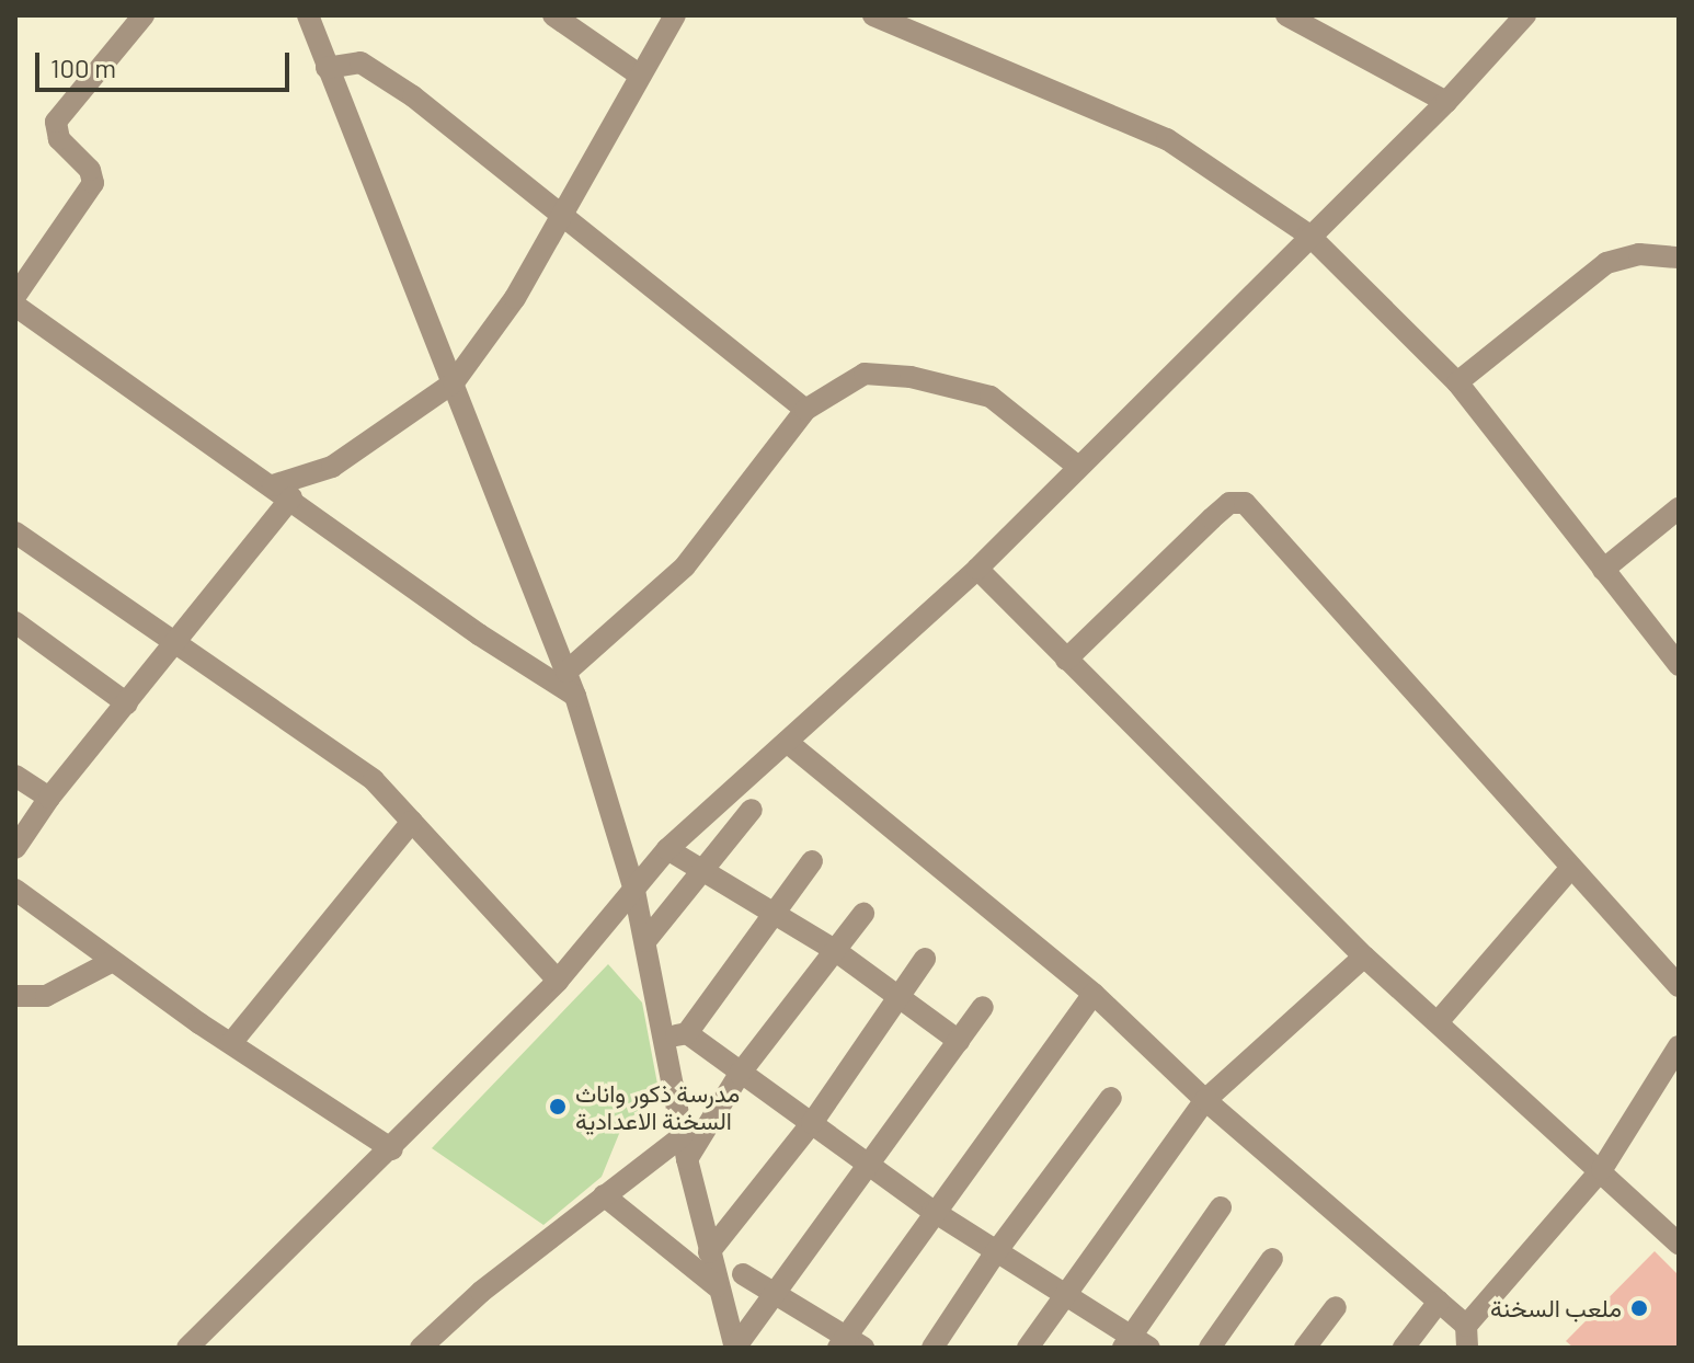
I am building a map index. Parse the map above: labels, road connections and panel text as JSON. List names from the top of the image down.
{
  "places": ["مدرسة ذكور واناث السخنة الاعدادية", "ملعب السخنة"],
  "scale_bar": "100 m"
}
